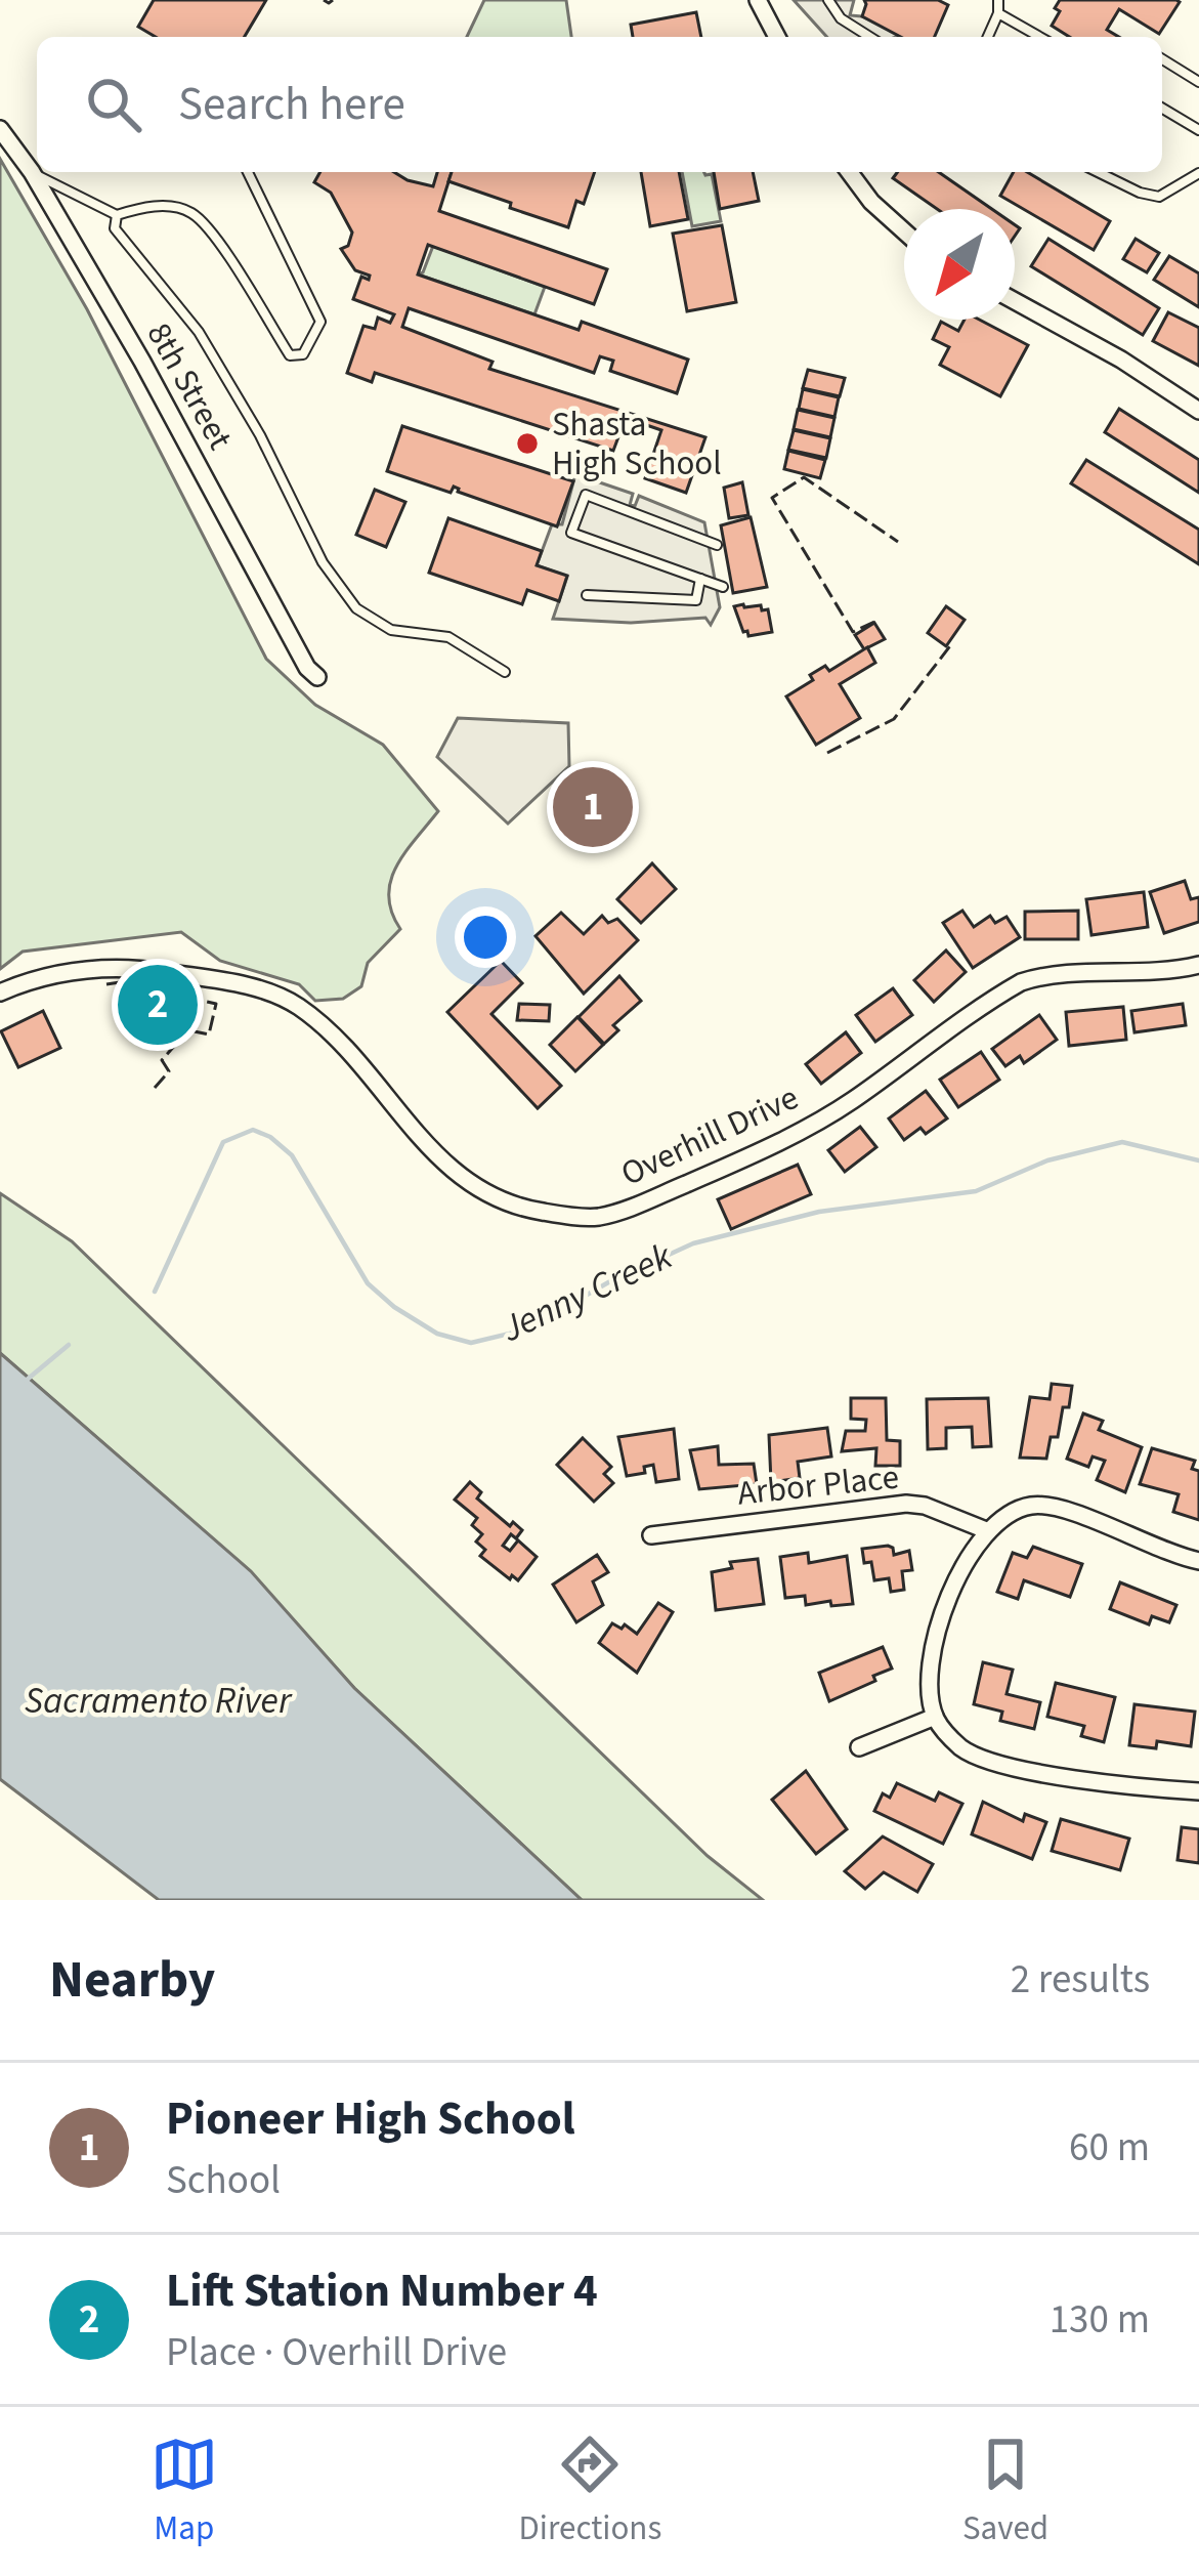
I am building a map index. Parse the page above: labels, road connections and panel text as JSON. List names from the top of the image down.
{
  "streets": {
    "street": ["8th Street", "Overhill Drive", "Arbor Place"]
  },
  "water": ["Jenny Creek", "Sacramento River"],
  "places": ["Shasta High School"],
  "north": "bottom left",
  "page": {
    "search": "Search here",
    "pins": ["1", "2"],
    "heading": ["Nearby", "2 results"],
    "list": [
      {
        "mark": "1",
        "name": "Pioneer High School",
        "note": "School",
        "value": "60 m"
      },
      {
        "mark": "2",
        "name": "Lift Station Number 4",
        "note": "Place · Overhill Drive",
        "value": "130 m"
      }
    ],
    "nav": ["Map", "Directions", "Saved"]
  }
}
